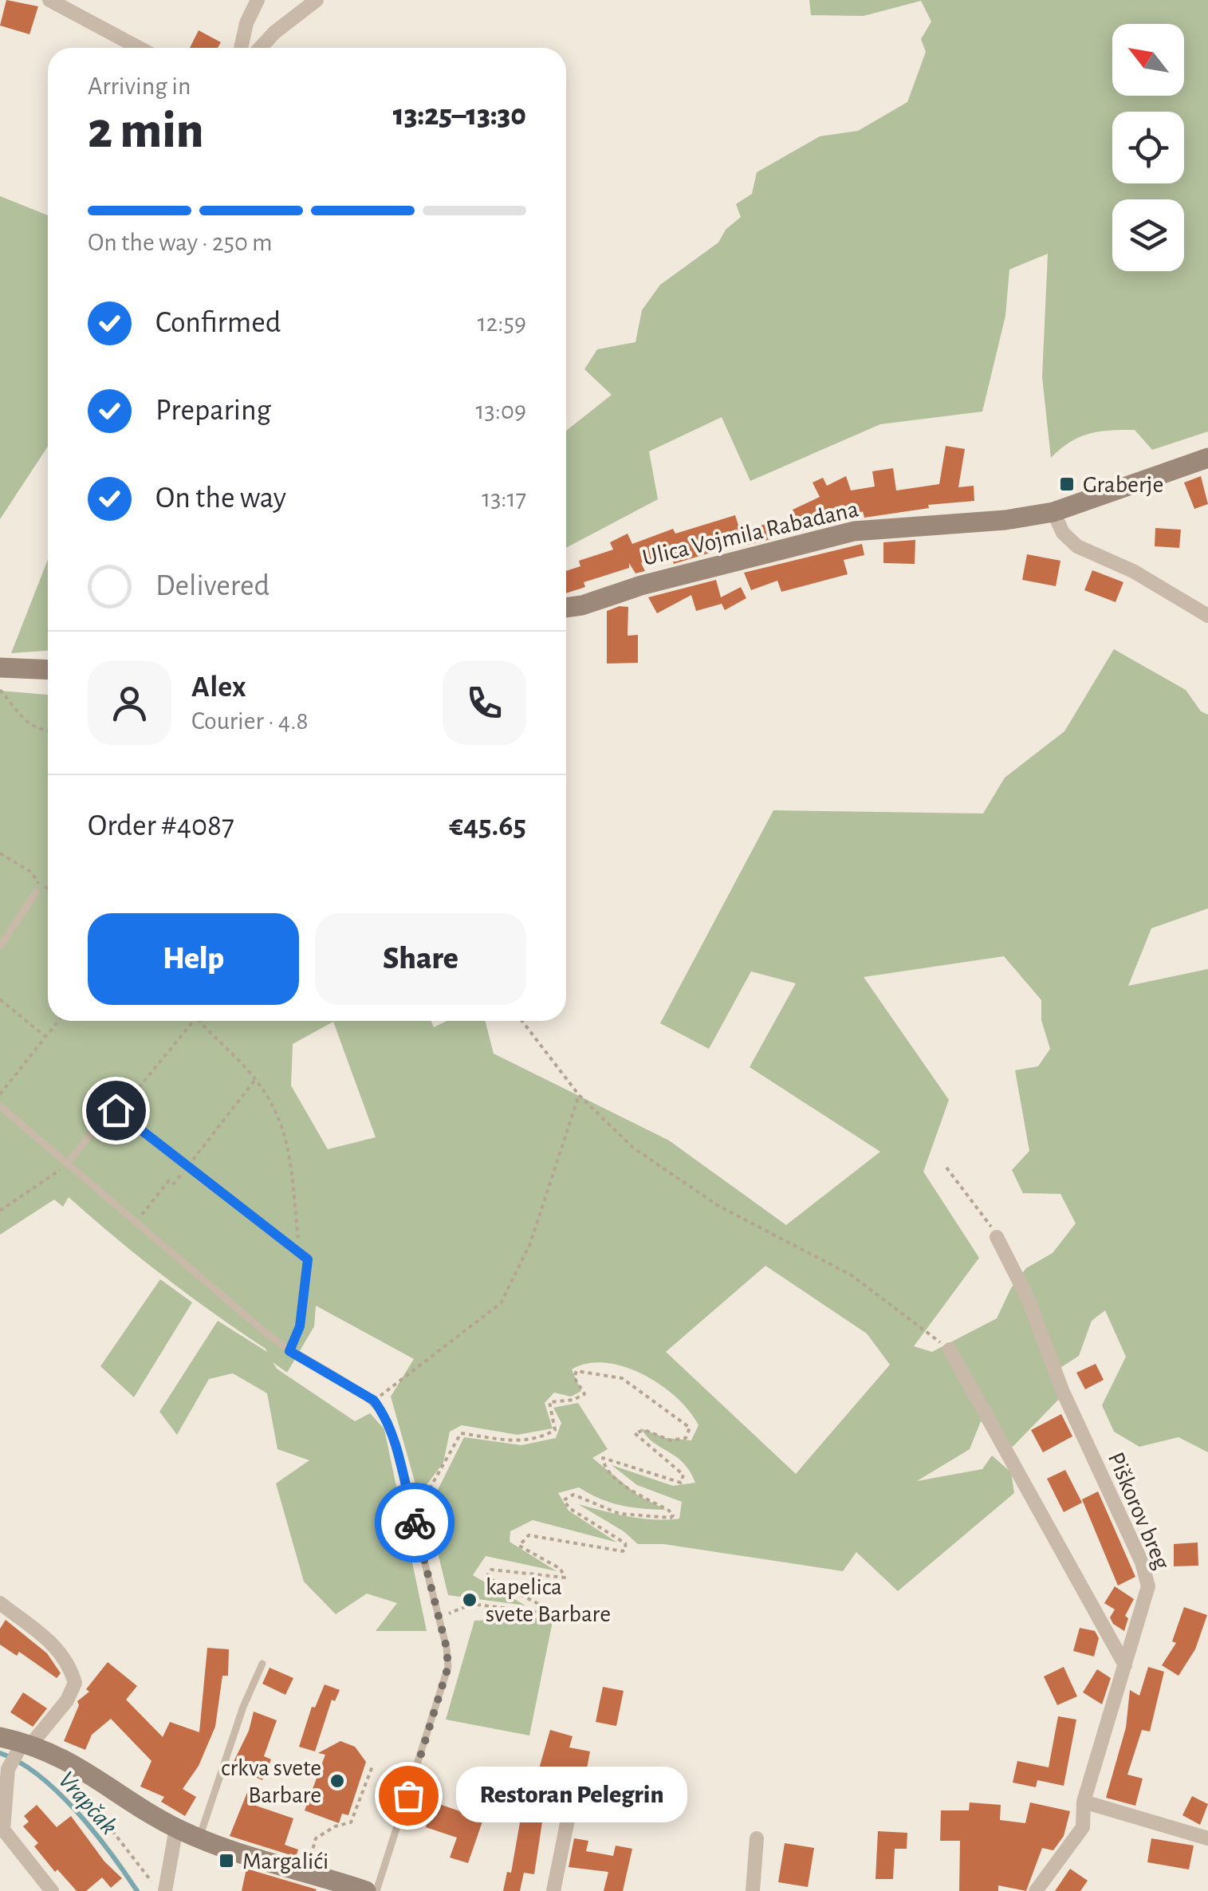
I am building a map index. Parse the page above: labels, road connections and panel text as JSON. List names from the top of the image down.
{
  "streets": {
    "street": ["Ulica Vojmila Rabadana", "Piškorov breg"]
  },
  "water": ["Vrapčak"],
  "places": {
    "transit": ["Graberje", "Margalići"],
    "other": ["kapelica svete Barbare", "crkva svete Barbare", "Restoran Pelegrin"]
  },
  "north": "top left",
  "page": {
    "heading": ["2 min", "Arriving in", "13:25–13:30"],
    "panel": [
      "Alex",
      "Courier · 4.8",
      "Order #4087",
      "€45.65"
    ],
    "bar": "On the way · 250 m",
    "list": [
      ["Confirmed", "12:59"],
      ["Preparing", "13:09"],
      ["On the way", "13:17"],
      "Delivered"
    ],
    "buttons": ["Help", "Share"],
    "bubble": "Restoran Pelegrin"
  }
}
